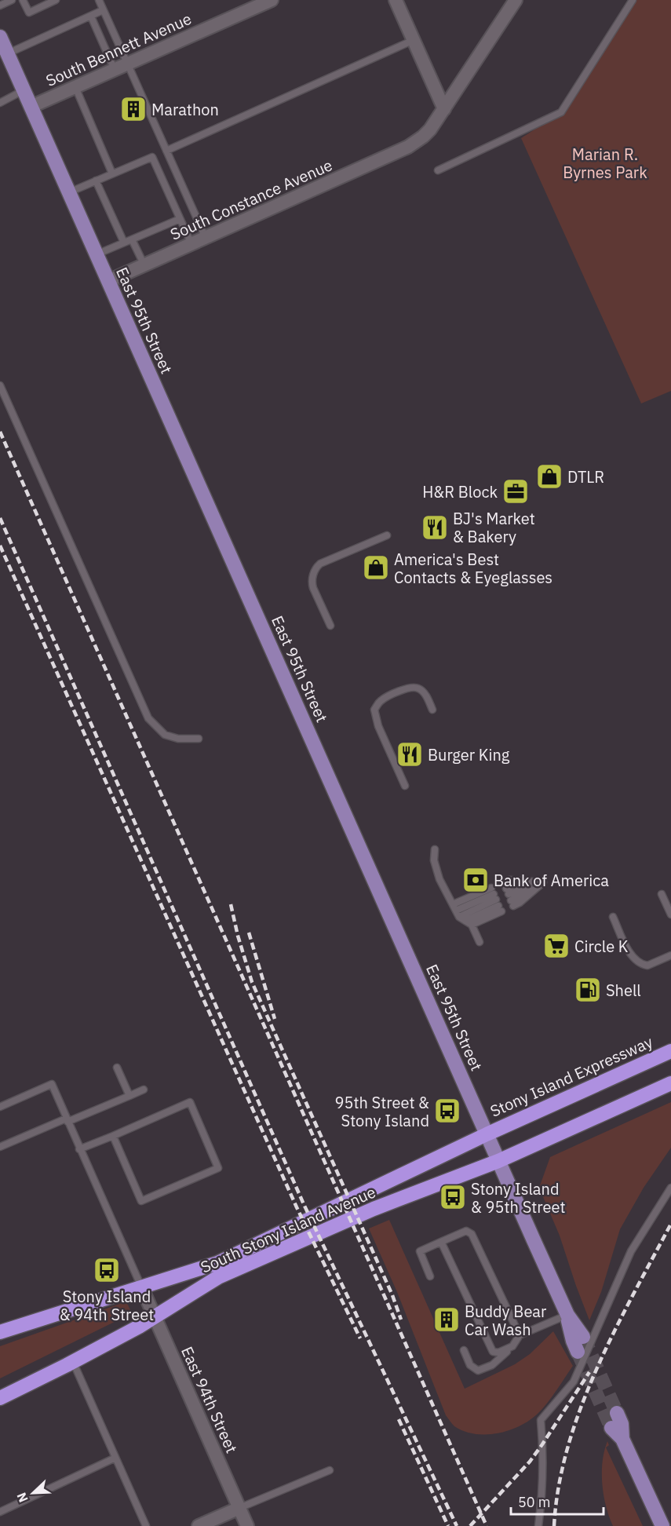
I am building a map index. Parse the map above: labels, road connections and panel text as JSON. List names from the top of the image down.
{
  "streets": {
    "highway": ["Stony Island Expressway", "South Stony Island Avenue"],
    "main road": ["East 95th Street"],
    "street": ["South Bennett Avenue", "South Constance Avenue", "East 94th Street"]
  },
  "crossings": [
    ["South Bennett Avenue", "East 95th Street"],
    ["South Constance Avenue", "East 95th Street"],
    ["East 95th Street", "Stony Island Expressway"],
    ["East 95th Street", "South Stony Island Avenue"],
    ["Stony Island Expressway", "South Stony Island Avenue"],
    ["South Stony Island Avenue", "East 94th Street"]
  ],
  "parks": ["Marian R. Byrnes Park"],
  "places": {
    "building": ["Marathon", "Buddy Bear Car Wash"],
    "shop": ["DTLR", "America's Best Contacts & Eyeglasses"],
    "office": ["H&R Block"],
    "restaurant": ["BJ's Market & Bakery", "Burger King"],
    "bank": ["Bank of America"],
    "supermarket": ["Circle K"],
    "fuel station": ["Shell"],
    "bus stop": ["95th Street & Stony Island", "Stony Island & 95th Street", "Stony Island & 94th Street"]
  },
  "scale_bar": "50 m",
  "north": "bottom left"
}
